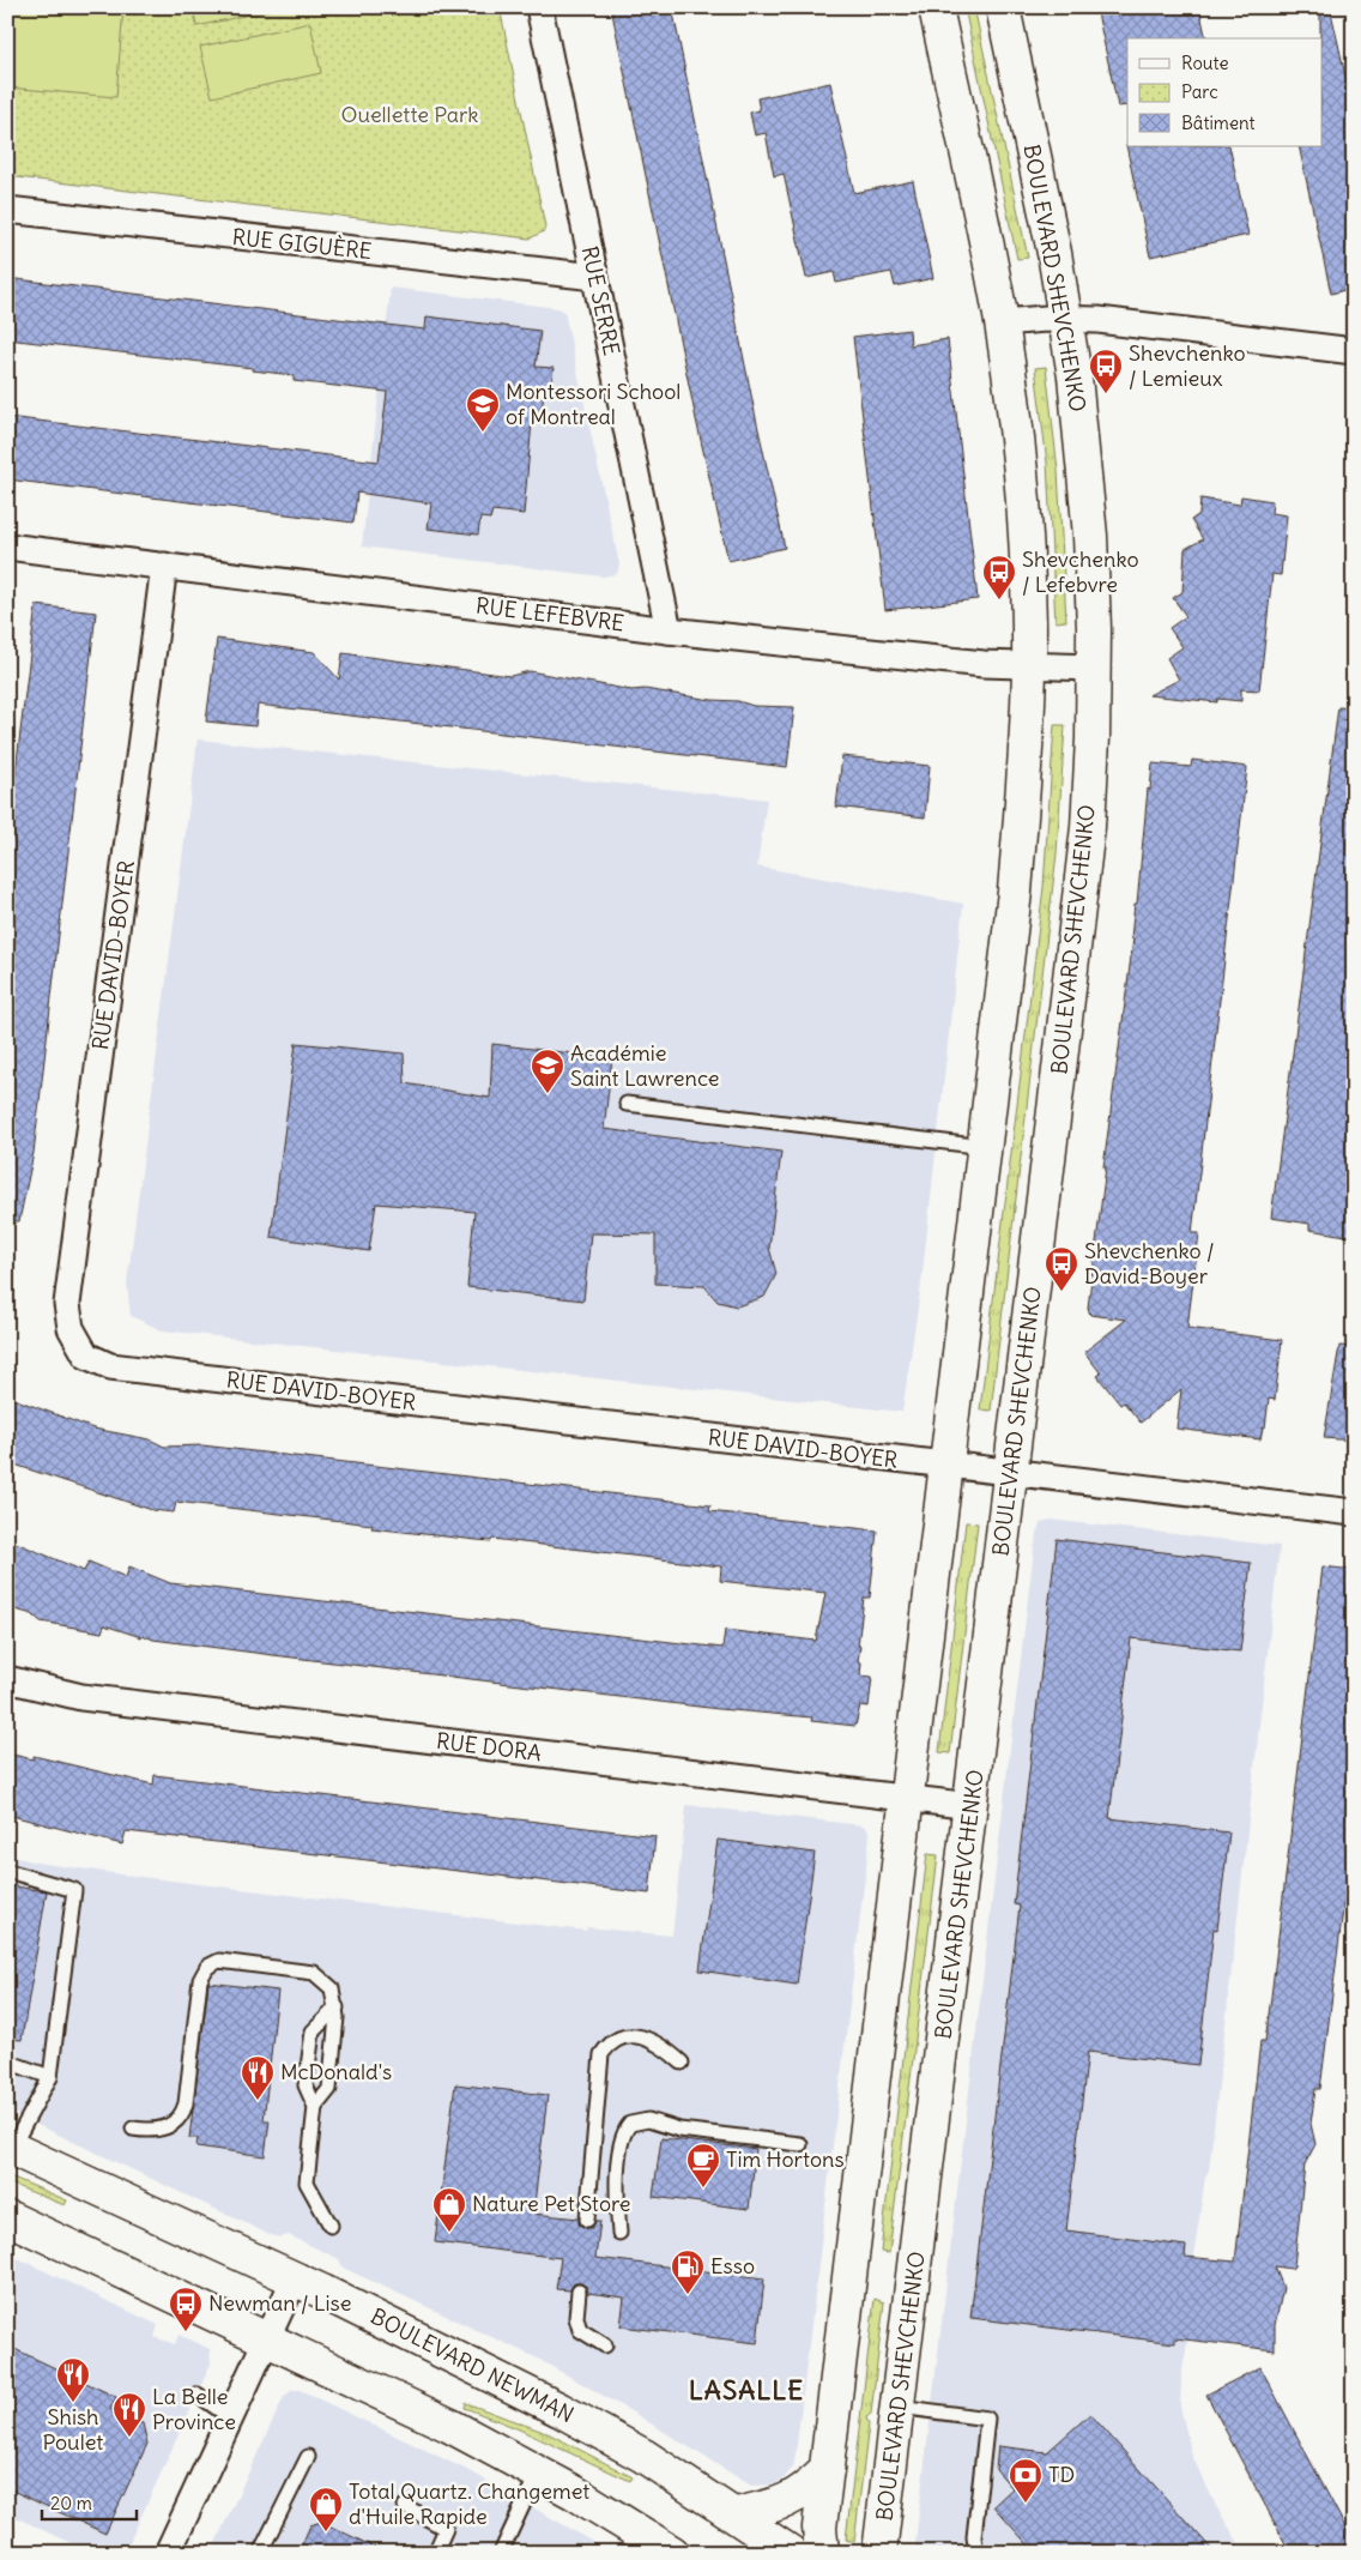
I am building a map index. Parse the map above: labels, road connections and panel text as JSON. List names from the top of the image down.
{
  "streets": {
    "street": [
      "RUE GIGUÈRE",
      "BOULEVARD SHEVCHENKO",
      "RUE SERRE",
      "RUE LEFEBVRE",
      "RUE DAVID-BOYER",
      "RUE DORA",
      "BOULEVARD NEWMAN"
    ]
  },
  "crossings": [
    ["RUE GIGUÈRE", "RUE SERRE"],
    ["BOULEVARD SHEVCHENKO", "RUE LEFEBVRE"],
    ["BOULEVARD SHEVCHENKO", "RUE DAVID-BOYER"],
    ["BOULEVARD SHEVCHENKO", "RUE DORA"],
    ["RUE SERRE", "RUE LEFEBVRE"],
    ["RUE LEFEBVRE", "RUE DAVID-BOYER"]
  ],
  "districts": ["LASALLE"],
  "parks": ["Ouellette Park"],
  "places": {
    "bus stop": [
      "Shevchenko / Lemieux",
      "Shevchenko / Lefebvre",
      "Shevchenko / David-Boyer",
      "Newman / Lise"
    ],
    "school or university": ["Montessori School of Montreal", "Académie Saint Lawrence"],
    "restaurant": ["McDonald's", "Shish Poulet", "La Belle Province"],
    "cafe": ["Tim Hortons"],
    "shop": ["Nature Pet Store", "Total Quartz. Changemet d'Huile Rapide"],
    "fuel station": ["Esso"],
    "bank": ["TD"]
  },
  "legend": ["Route", "Parc", "Bâtiment"],
  "scale_bar": "20 m"
}
